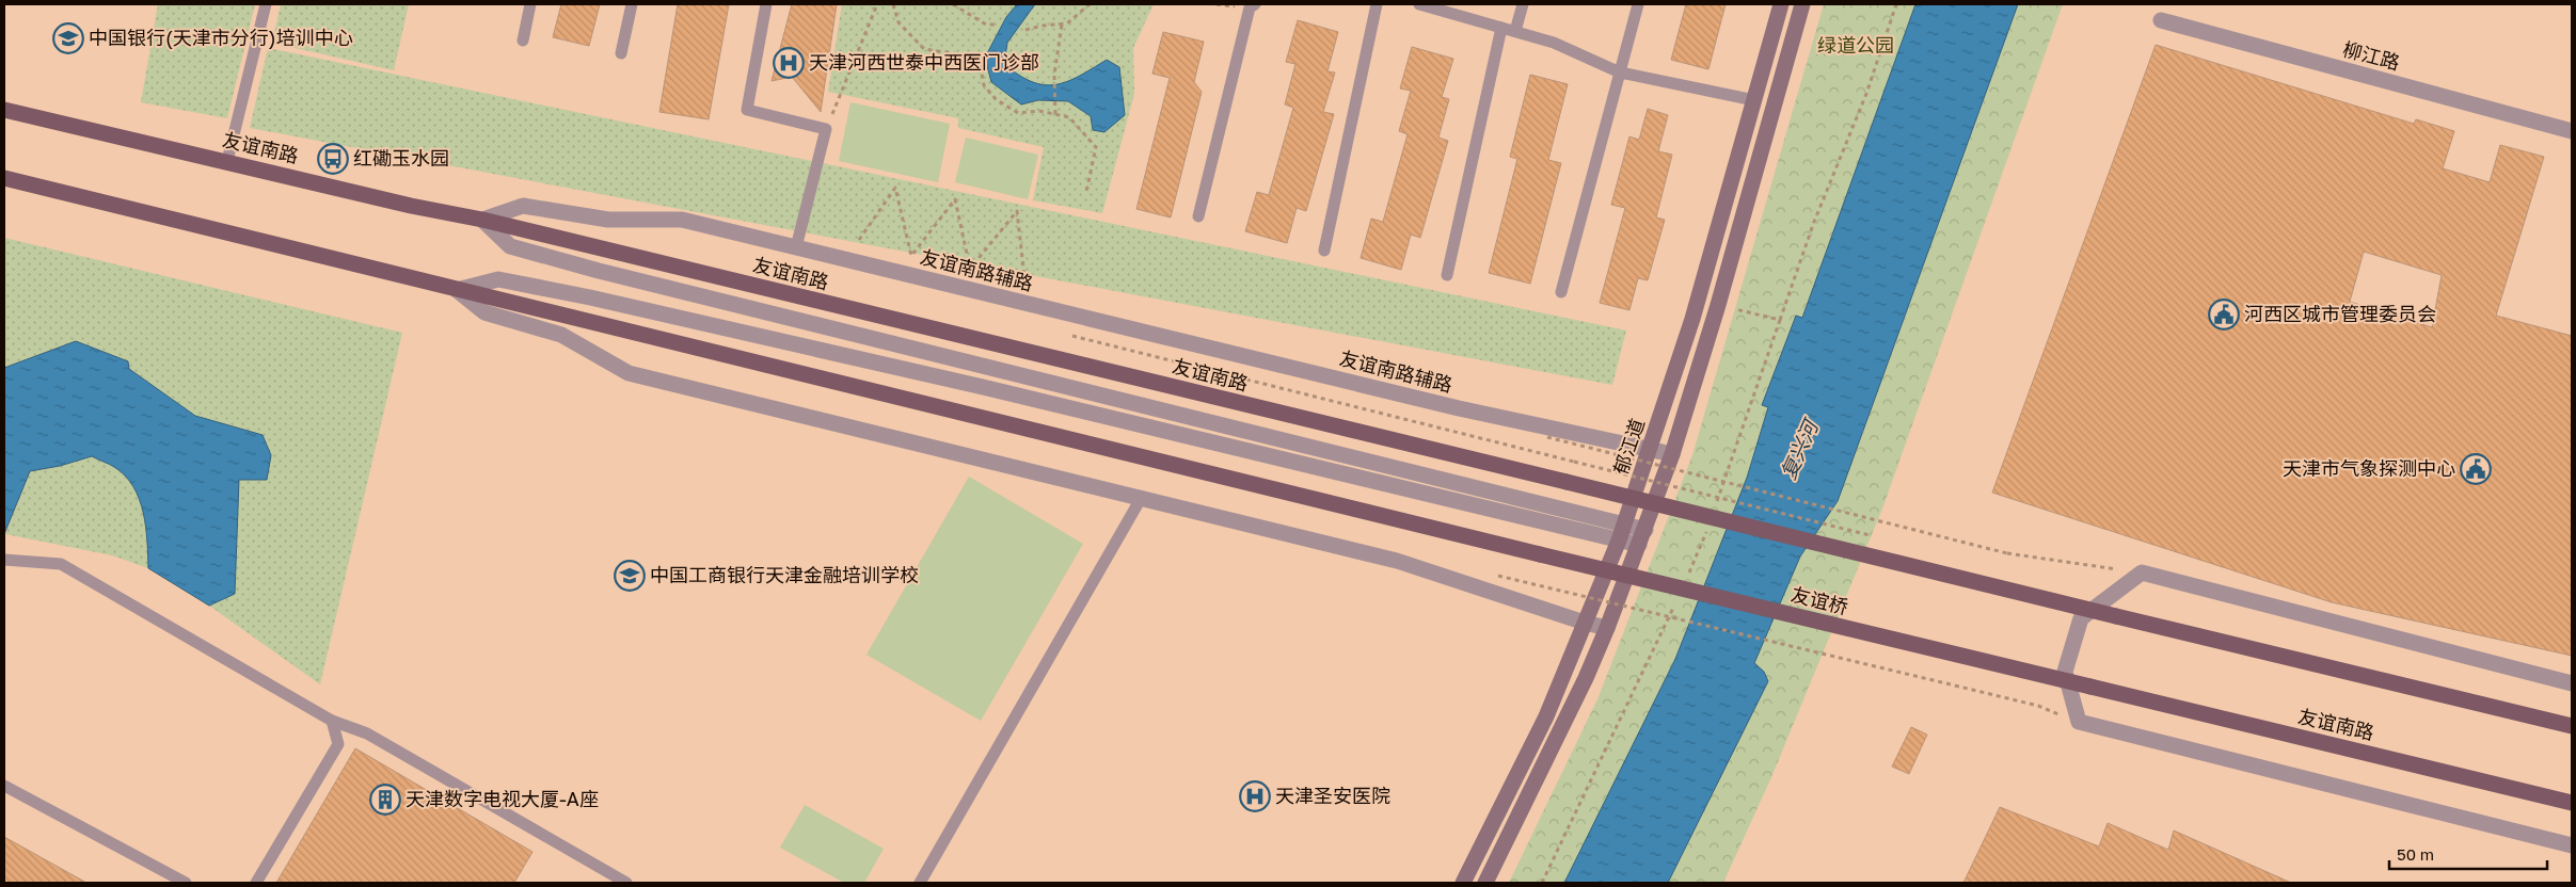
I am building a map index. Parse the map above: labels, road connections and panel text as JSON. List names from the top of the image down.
{
  "streets": {
    "main road": ["友谊南路", "郁江道", "友谊桥"],
    "street": ["柳江路", "友谊南路辅路"]
  },
  "crossings": [
    ["友谊南路", "友谊南路辅路"],
    ["友谊南路", "友谊桥"],
    ["友谊南路辅路", "郁江道"]
  ],
  "water": ["复兴河"],
  "parks": ["绿道公园"],
  "places": {
    "school or university": ["中国银行(天津市分行)培训中心", "中国工商银行天津金融培训学校"],
    "hospital": ["天津河西世泰中西医门诊部", "天津圣安医院"],
    "bus stop": ["红磡玉水园"],
    "public building": ["河西区城市管理委员会", "天津市气象探测中心"],
    "building": ["天津数字电视大厦-A座"]
  },
  "scale_bar": "50 m"
}
